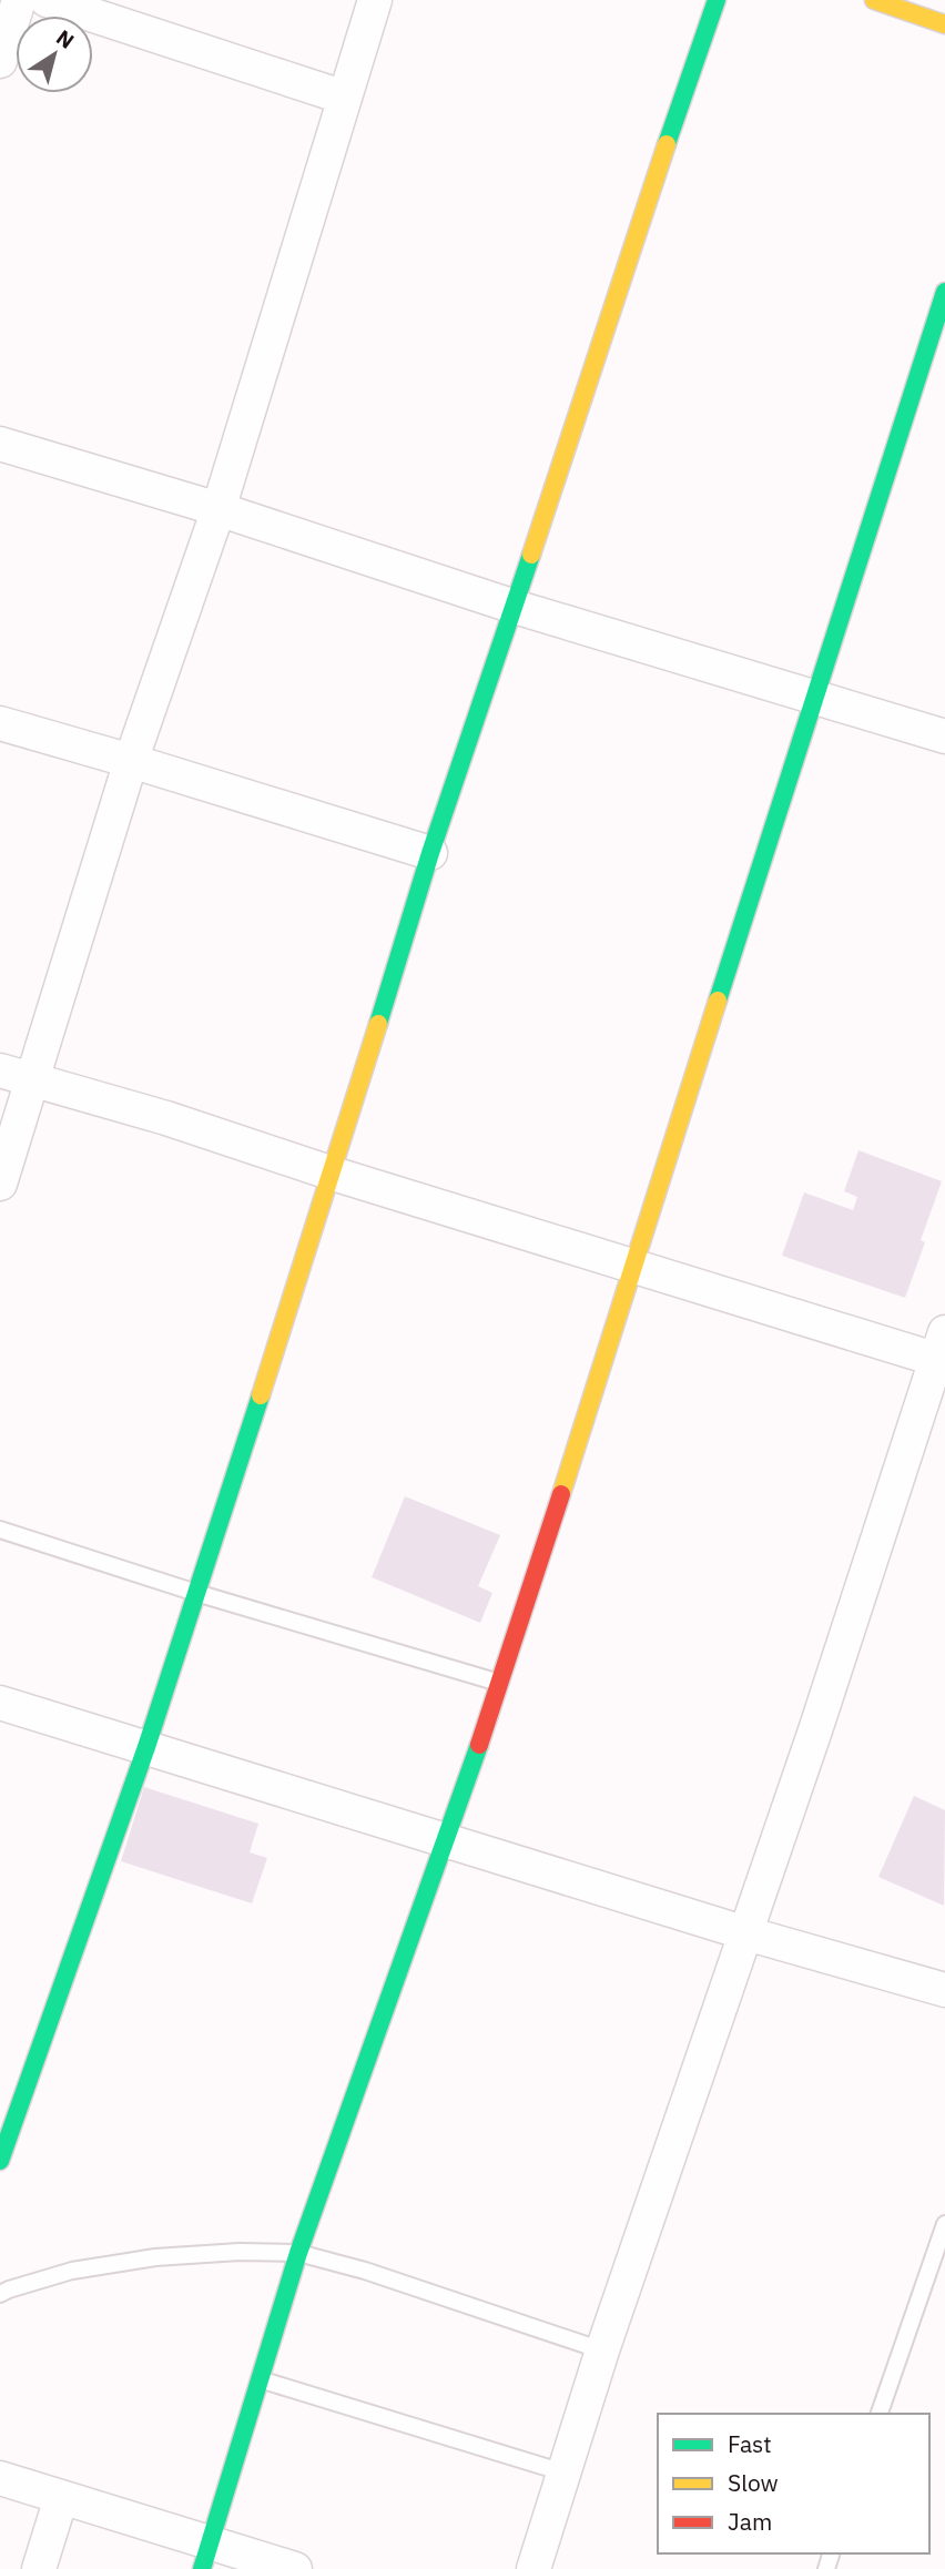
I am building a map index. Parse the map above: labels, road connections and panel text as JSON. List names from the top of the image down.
{
  "legend": ["Fast", "Slow", "Jam"],
  "north": "top right"
}
